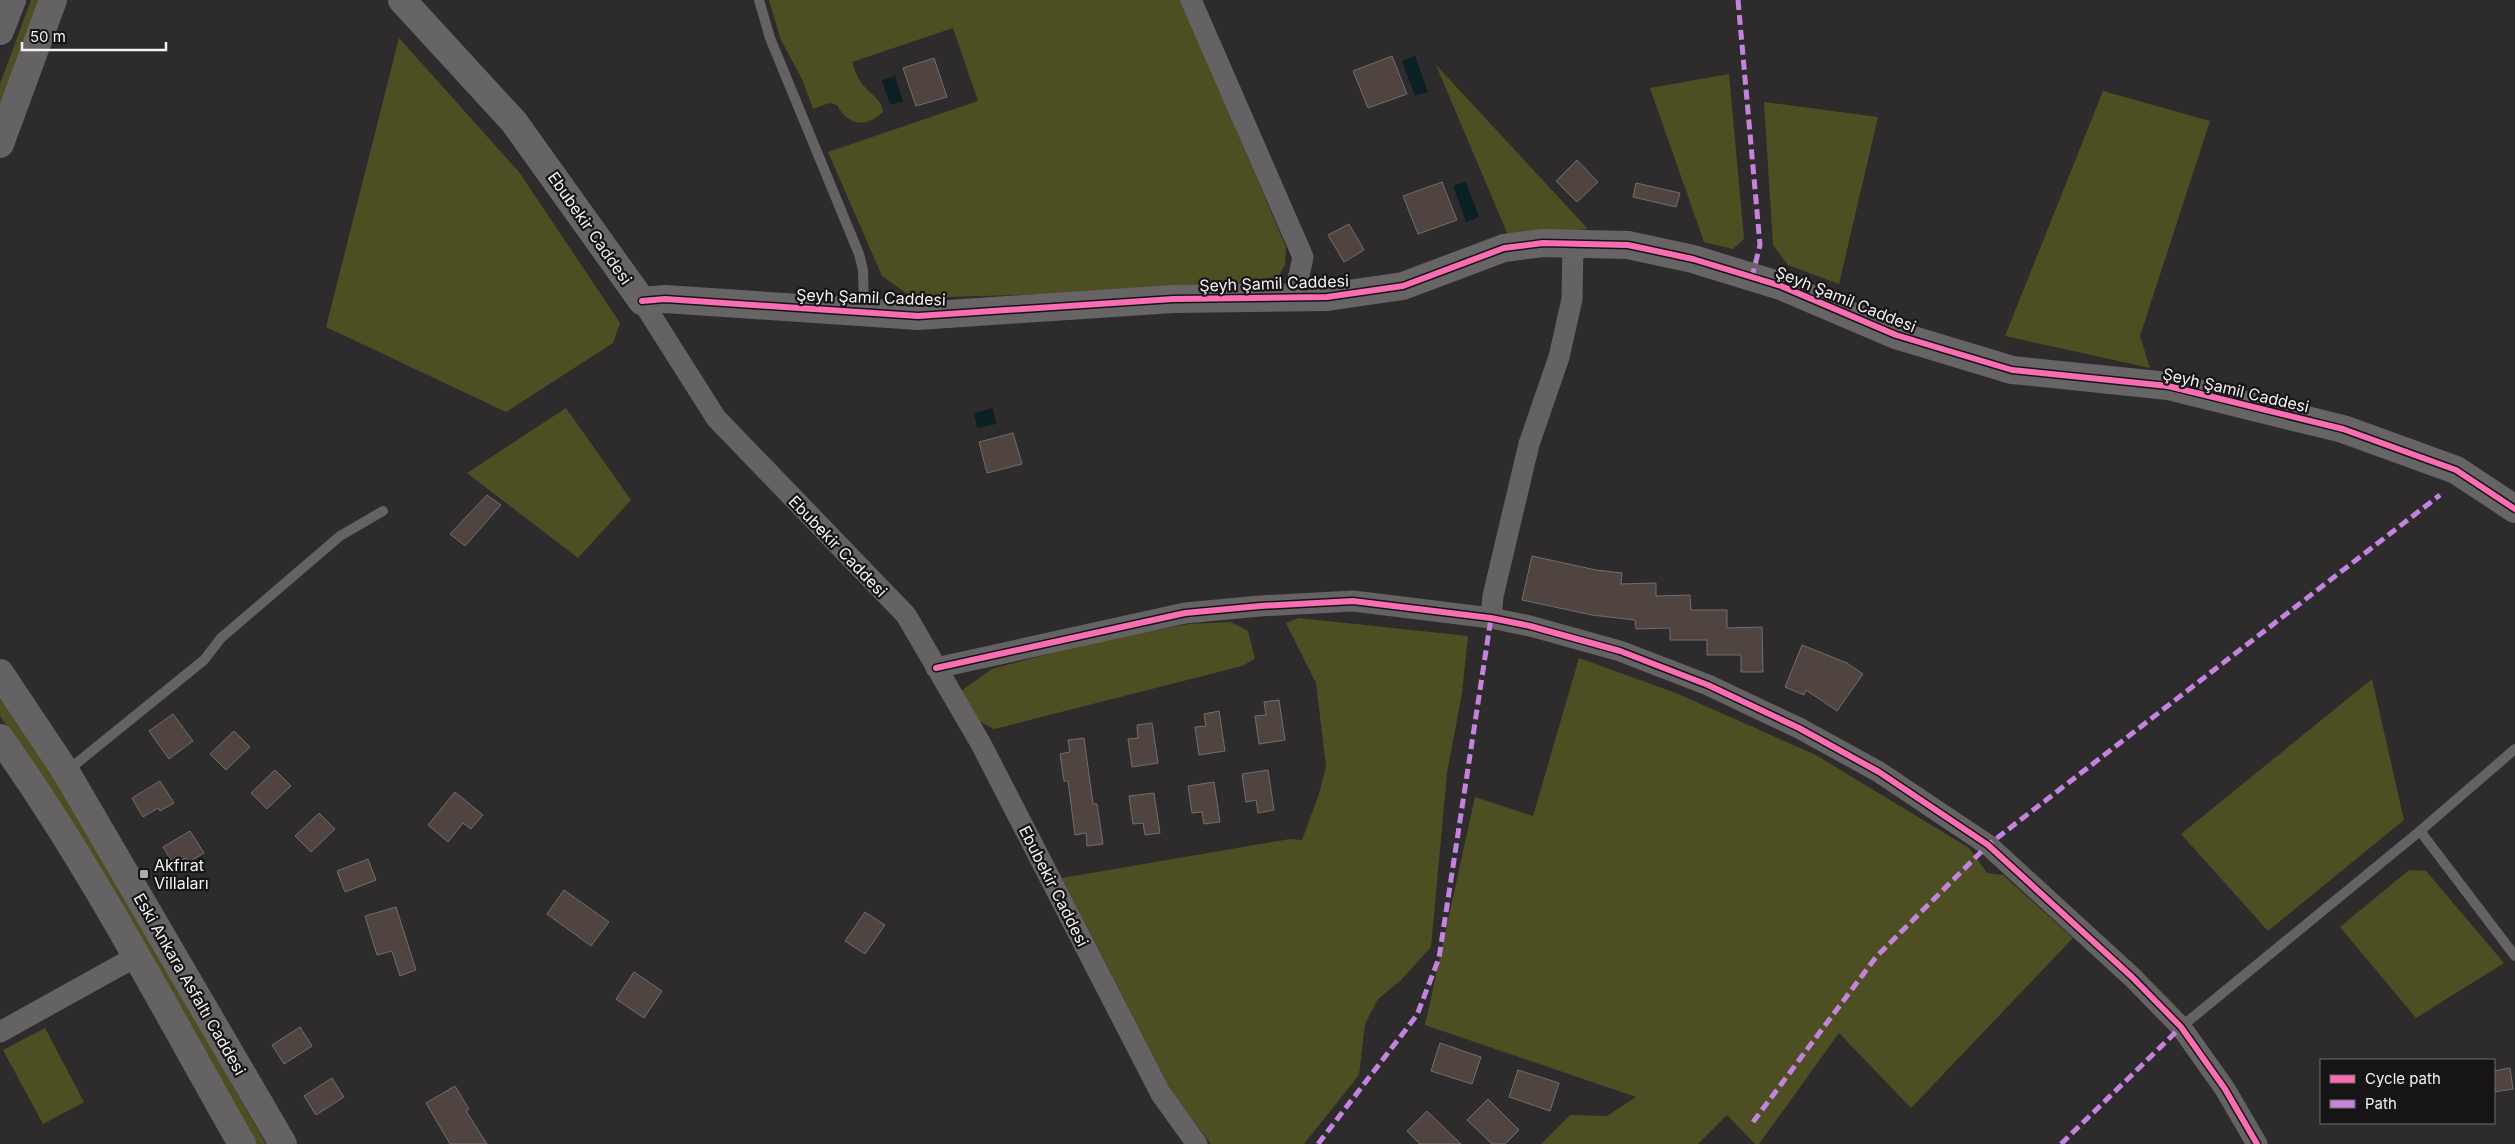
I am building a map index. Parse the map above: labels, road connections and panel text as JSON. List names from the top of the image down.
{
  "streets": {
    "main road": ["Eski Ankara Asfaltı Caddesi"],
    "street": ["Ebubekir Caddesi", "Şeyh Şamil Caddesi"]
  },
  "crossings": [
    ["Ebubekir Caddesi", "Şeyh Şamil Caddesi"]
  ],
  "places": {
    "transit": ["Akfırat Villaları"]
  },
  "legend": ["Cycle path", "Path"],
  "scale_bar": "50 m"
}
